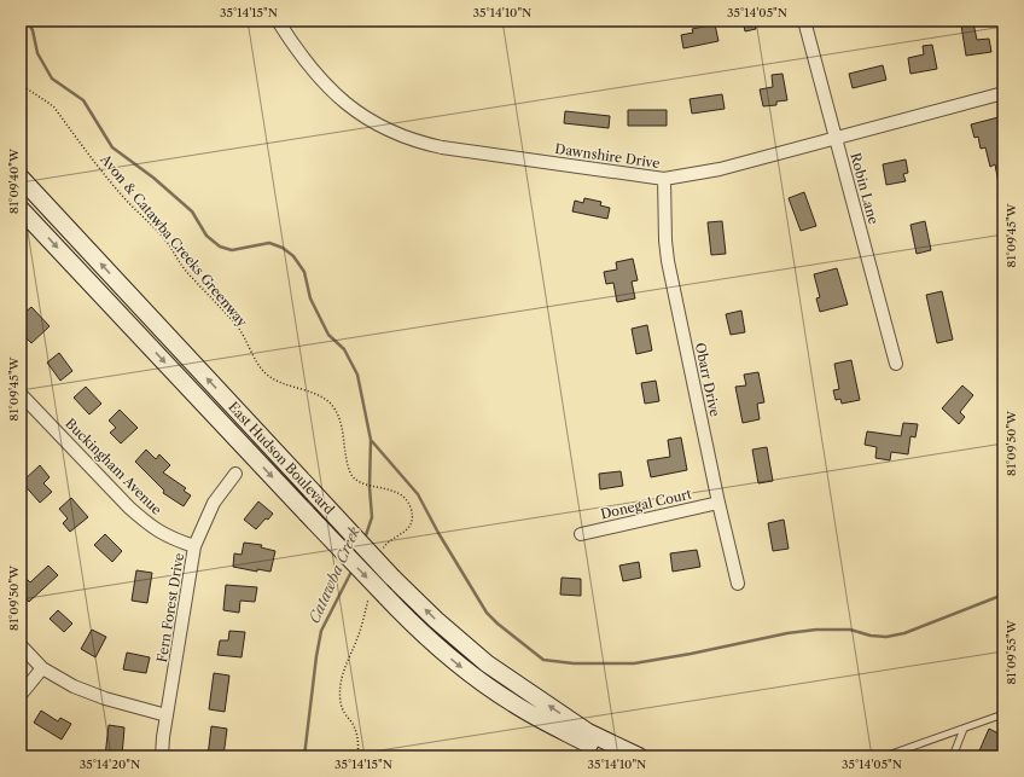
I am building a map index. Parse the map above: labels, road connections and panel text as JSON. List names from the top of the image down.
{
  "streets": {
    "main road": ["East Hudson Boulevard"],
    "street": [
      "Dawnshire Drive",
      "Robin Lane",
      "Obarr Drive",
      "Buckingham Avenue",
      "Donegal Court",
      "Fern Forest Drive"
    ],
    "path": ["Avon & Catawba Creeks Greenway"]
  },
  "crossings": [
    ["Dawnshire Drive", "Robin Lane"],
    ["Dawnshire Drive", "Obarr Drive"],
    ["Obarr Drive", "Donegal Court"],
    ["Buckingham Avenue", "Fern Forest Drive"]
  ],
  "water": ["Catawba Creek"],
  "coordinates": [
    "35°14'15\"N",
    "35°14'10\"N",
    "35°14'05\"N",
    "81°09'40\"W",
    "81°09'45\"W",
    "81°09'50\"W",
    "81°09'55\"W",
    "35°14'20\"N"
  ]
}
